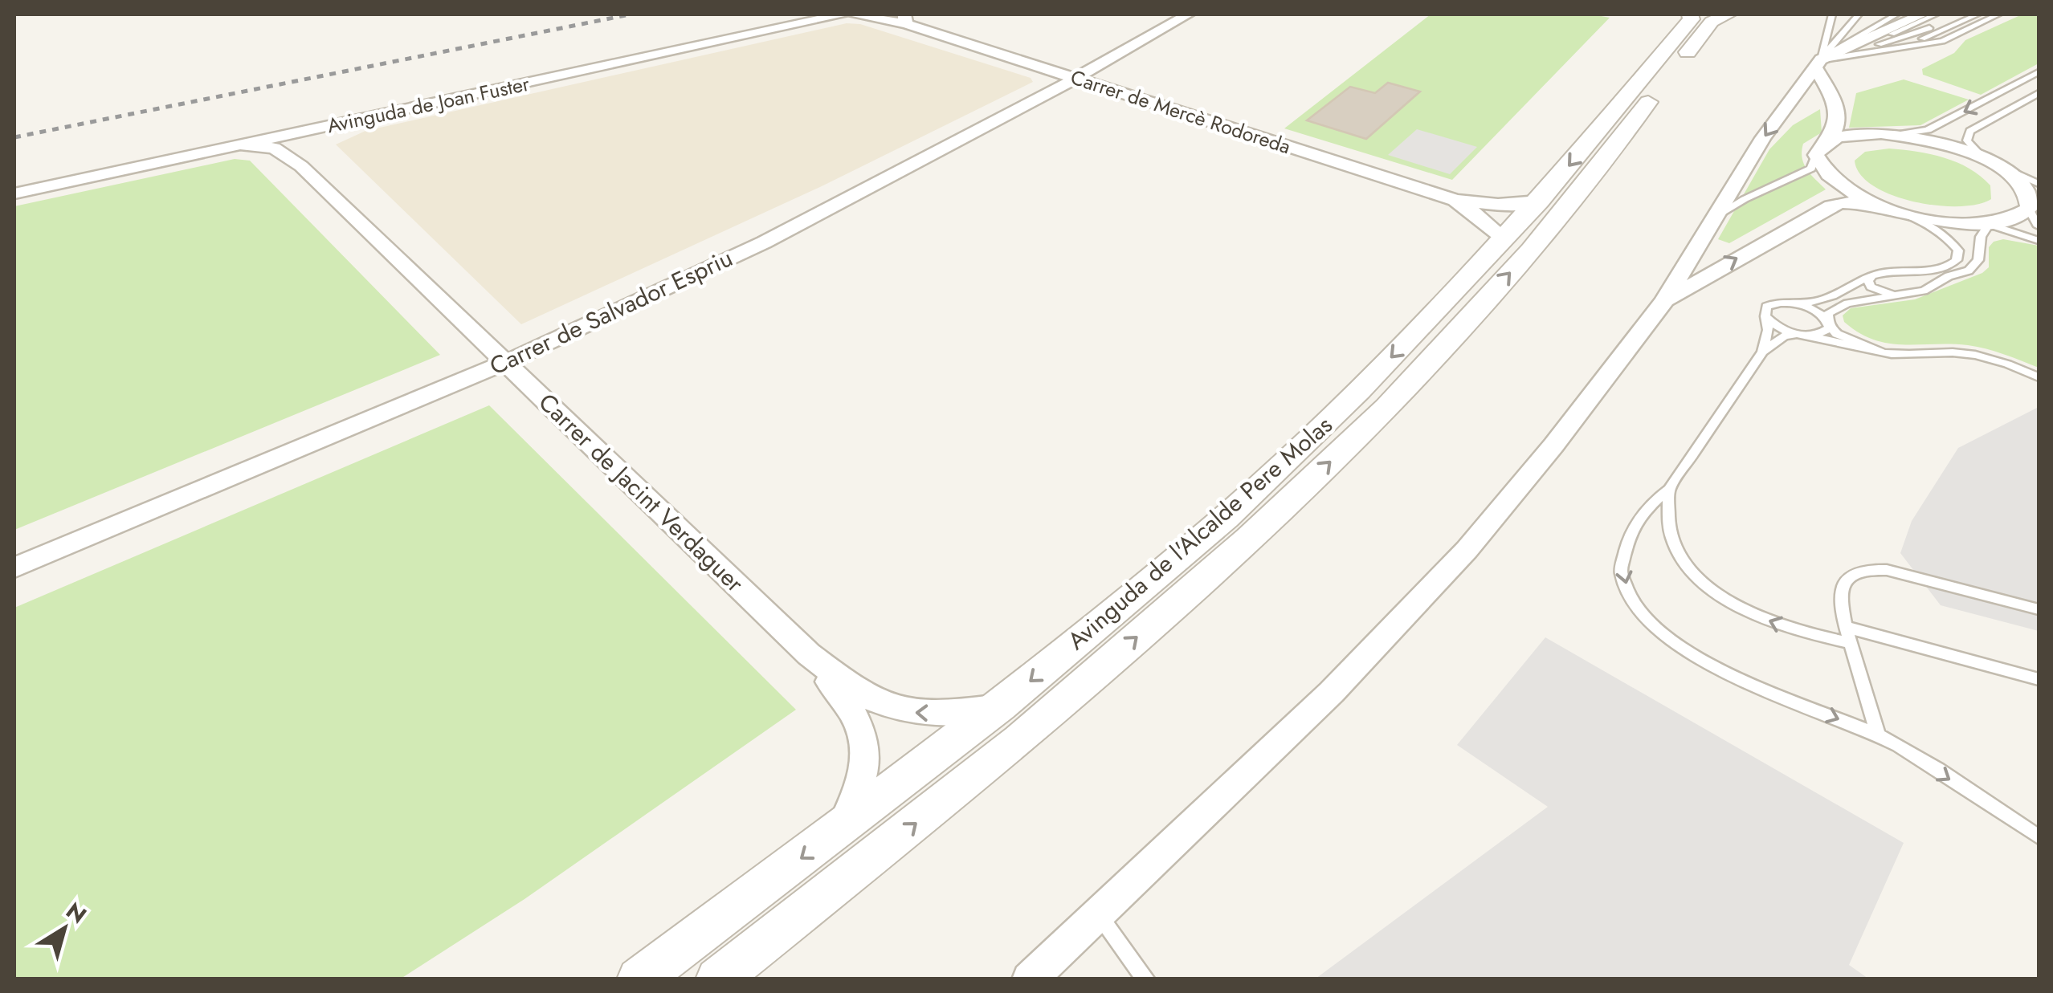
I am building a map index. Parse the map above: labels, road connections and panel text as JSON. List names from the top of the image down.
{
  "streets": {
    "street": [
      "Avinguda de Joan Fuster",
      "Carrer de Mercè Rodoreda",
      "Carrer de Salvador Espriu",
      "Carrer de Jacint Verdaguer",
      "Avinguda de l'Alcalde Pere Molas"
    ]
  },
  "crossings": [
    ["Avinguda de Joan Fuster", "Carrer de Jacint Verdaguer"],
    ["Carrer de Mercè Rodoreda", "Carrer de Salvador Espriu"],
    ["Carrer de Mercè Rodoreda", "Avinguda de l'Alcalde Pere Molas"],
    ["Carrer de Salvador Espriu", "Carrer de Jacint Verdaguer"],
    ["Carrer de Jacint Verdaguer", "Avinguda de l'Alcalde Pere Molas"]
  ],
  "north": "top right"
}
